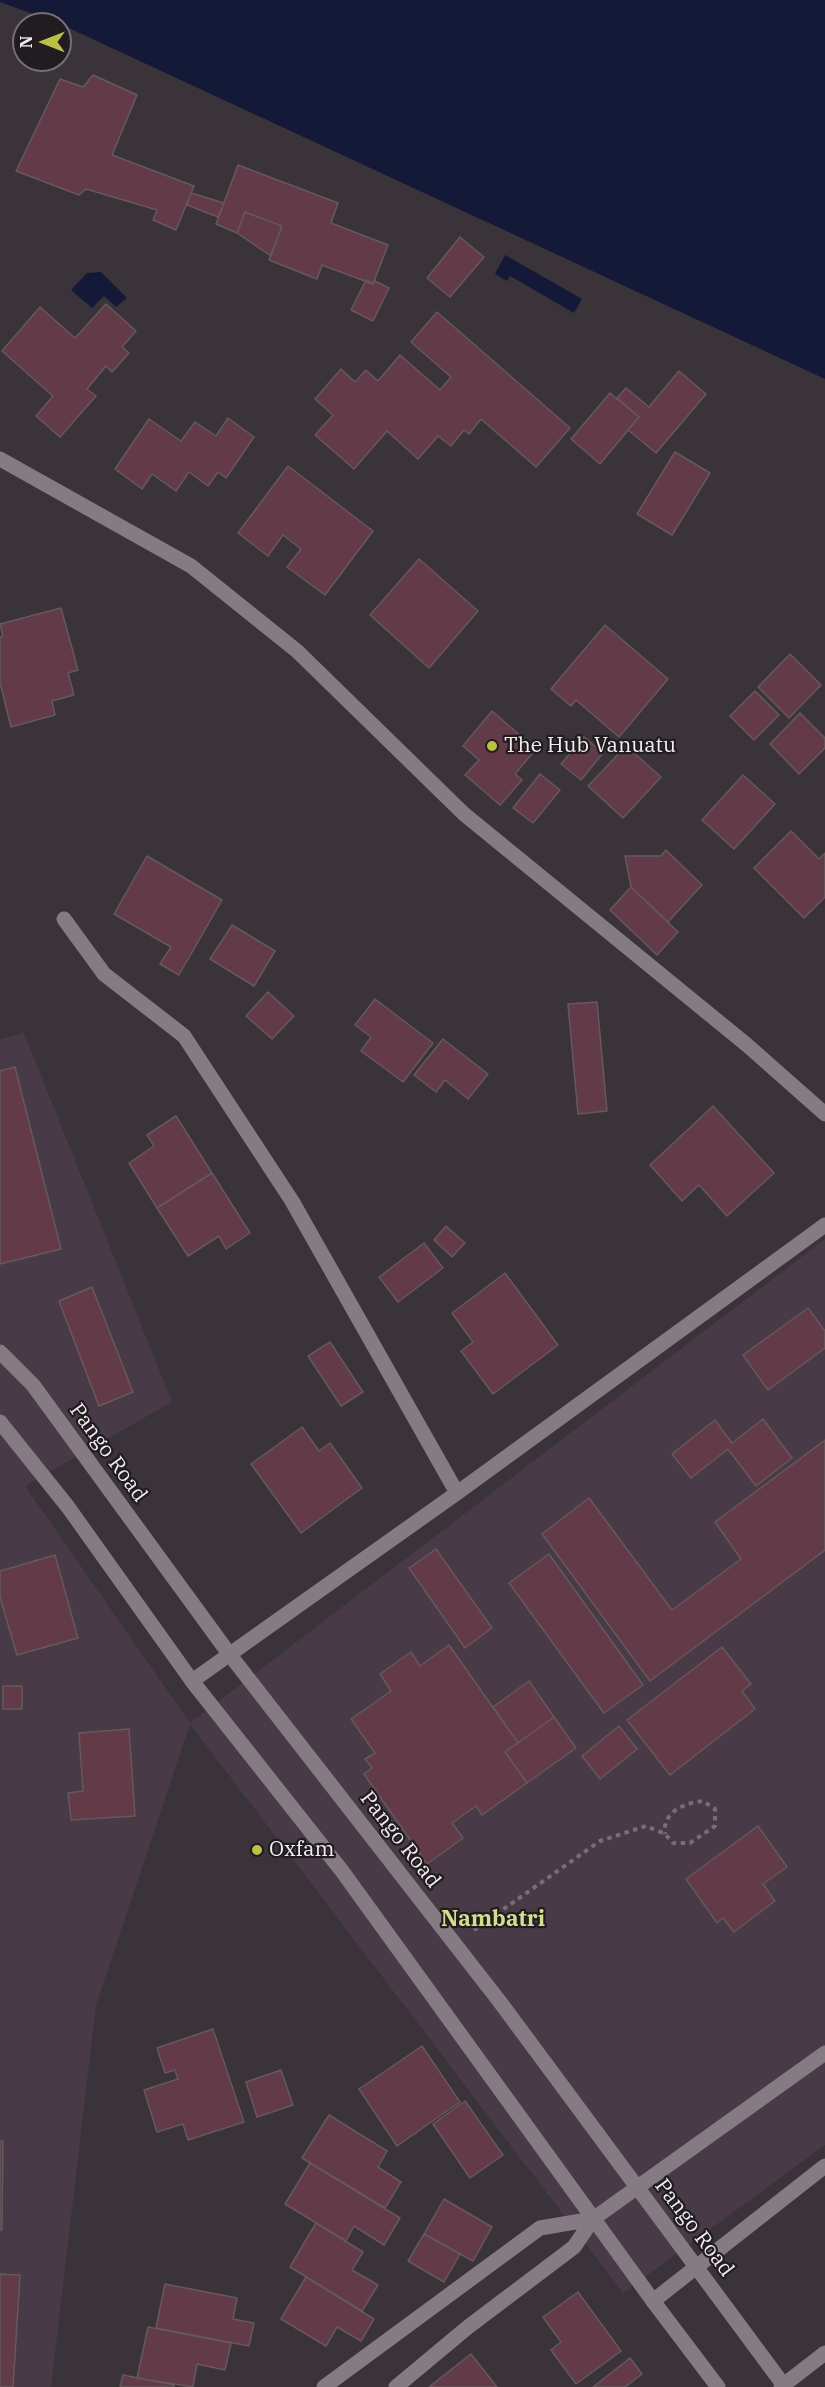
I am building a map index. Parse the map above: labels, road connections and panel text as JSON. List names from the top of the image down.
{
  "streets": {
    "street": ["Pango Road"]
  },
  "districts": ["Nambatri"],
  "places": ["The Hub Vanuatu", "Oxfam"],
  "north": "left"
}
